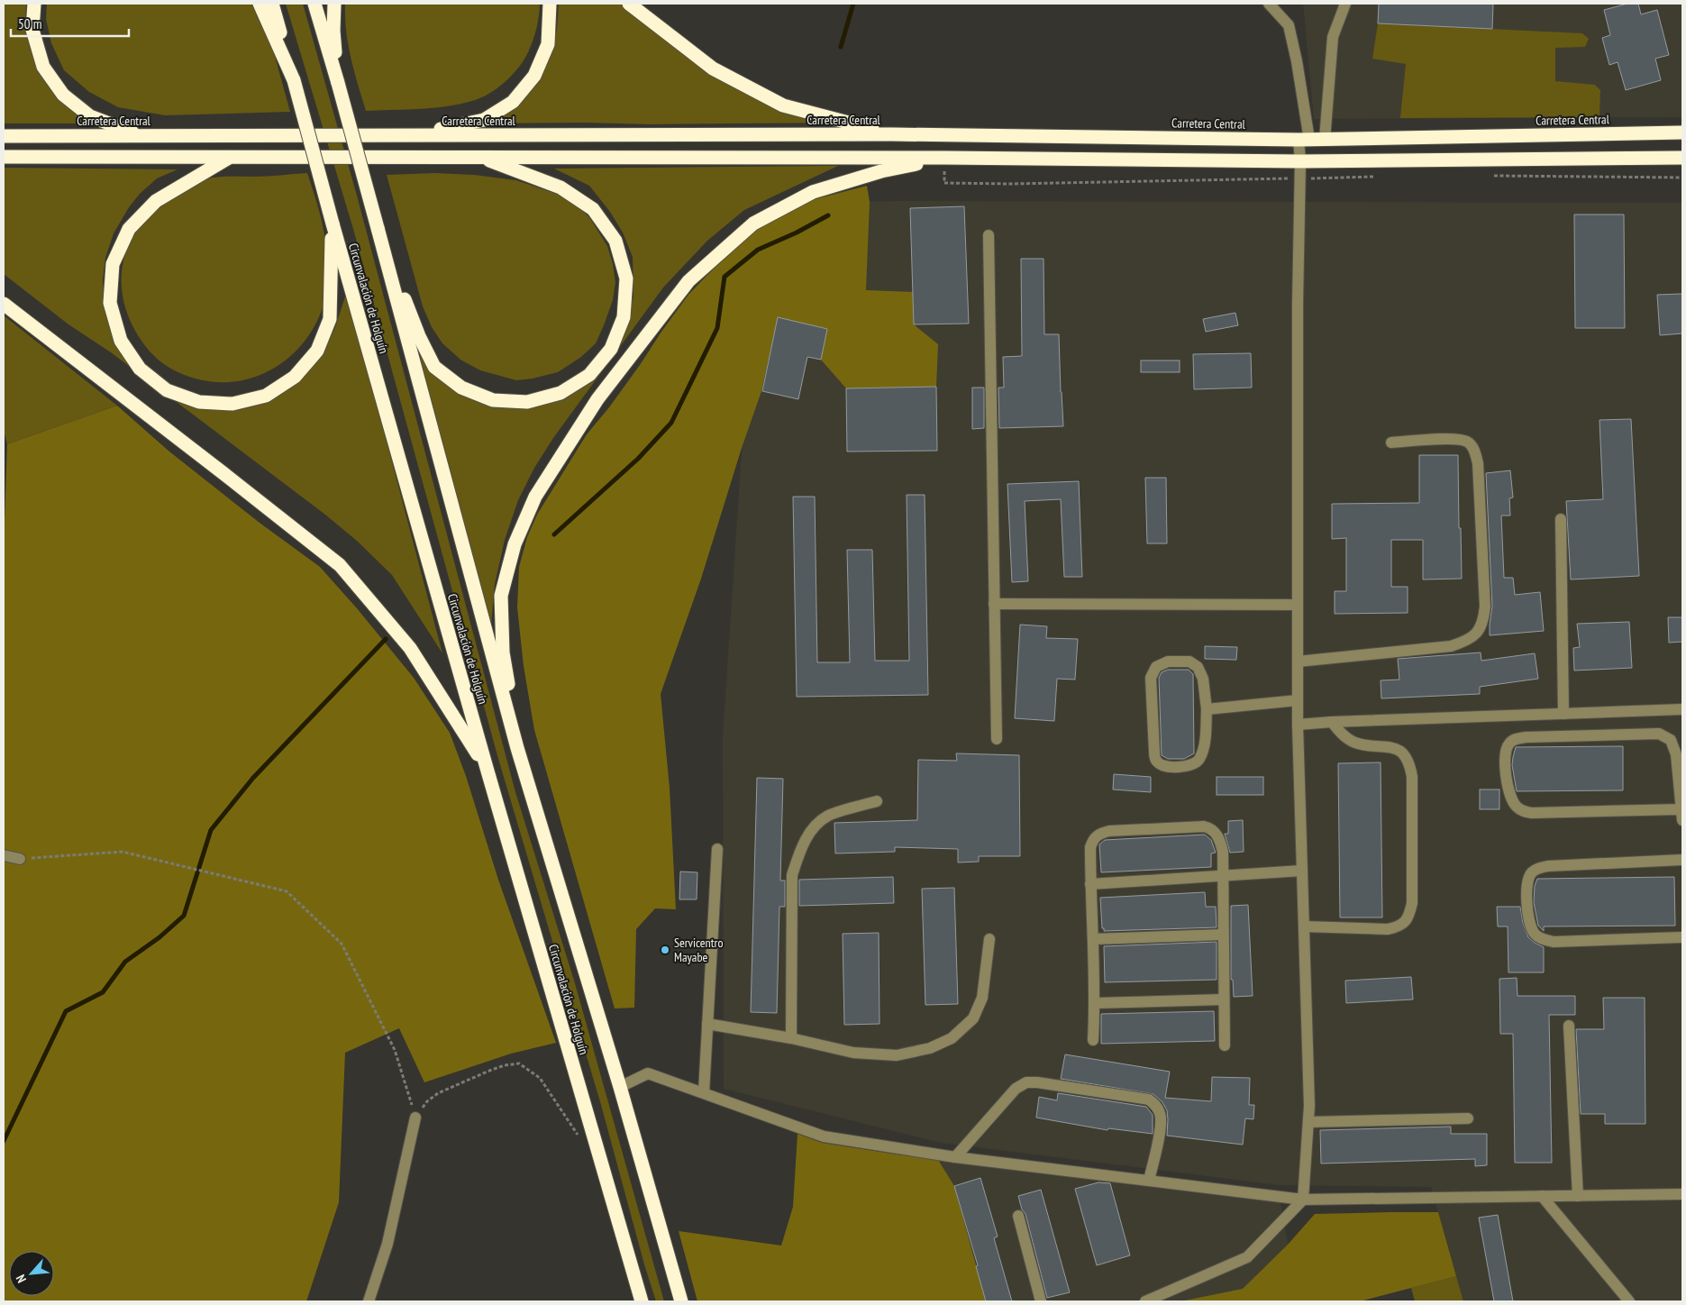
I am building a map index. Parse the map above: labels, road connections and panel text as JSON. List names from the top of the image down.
{
  "streets": {
    "highway": ["Carretera Central", "Circunvalación de Holguín"]
  },
  "places": ["Servicentro Mayabe"],
  "scale_bar": "50 m",
  "north": "bottom left"
}
